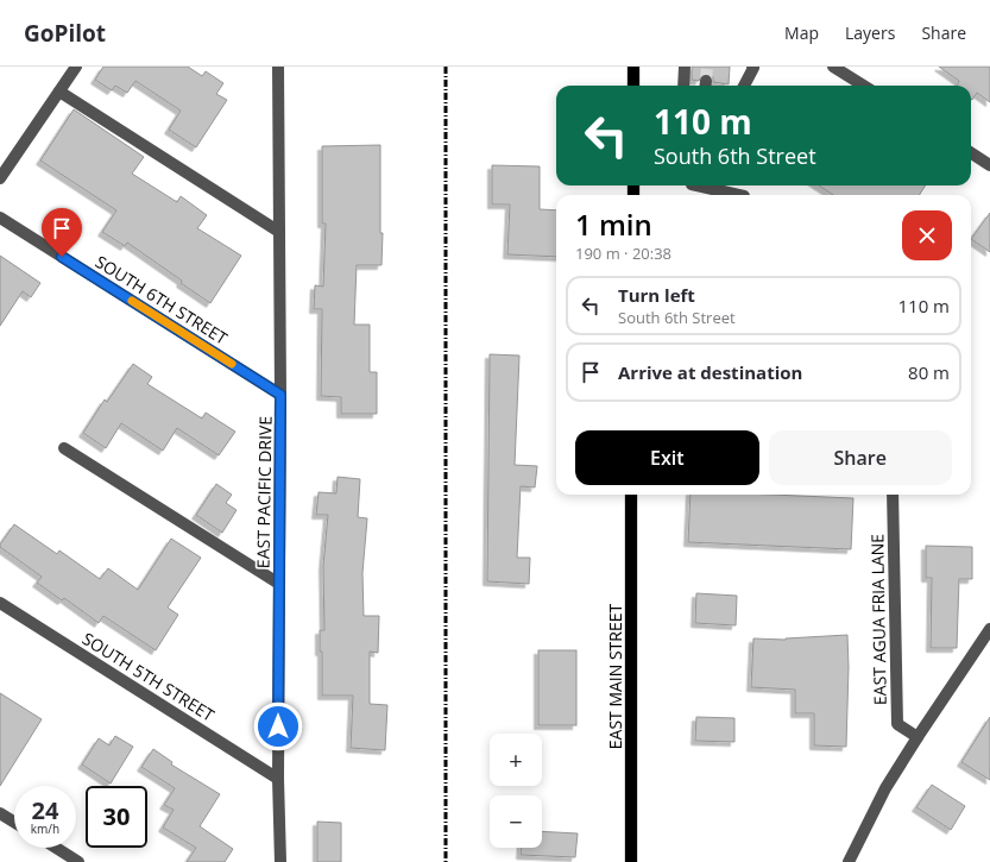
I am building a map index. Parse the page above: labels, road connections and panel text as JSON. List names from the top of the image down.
{
  "streets": {
    "main road": ["EAST MAIN STREET"],
    "street": [
      "SOUTH 6TH STREET",
      "EAST PACIFIC DRIVE",
      "EAST AGUA FRIA LANE",
      "SOUTH 5TH STREET"
    ]
  },
  "crossings": [
    ["SOUTH 6TH STREET", "EAST PACIFIC DRIVE"],
    ["EAST PACIFIC DRIVE", "SOUTH 5TH STREET"]
  ],
  "page": {
    "header": "GoPilot",
    "nav": ["Map", "Layers", "Share"],
    "turn": ["110 m", "South 6th Street"],
    "heading": ["1 min", "190 m · 20:38"],
    "list": [
      {
        "name": "Turn left",
        "note": "South 6th Street",
        "value": "110 m"
      },
      {
        "name": "Arrive at destination",
        "value": "80 m"
      }
    ],
    "buttons": ["Exit", "Share"],
    "map_buttons": ["+", "−"],
    "speed": "24 km/h",
    "limit": "30"
  }
}
